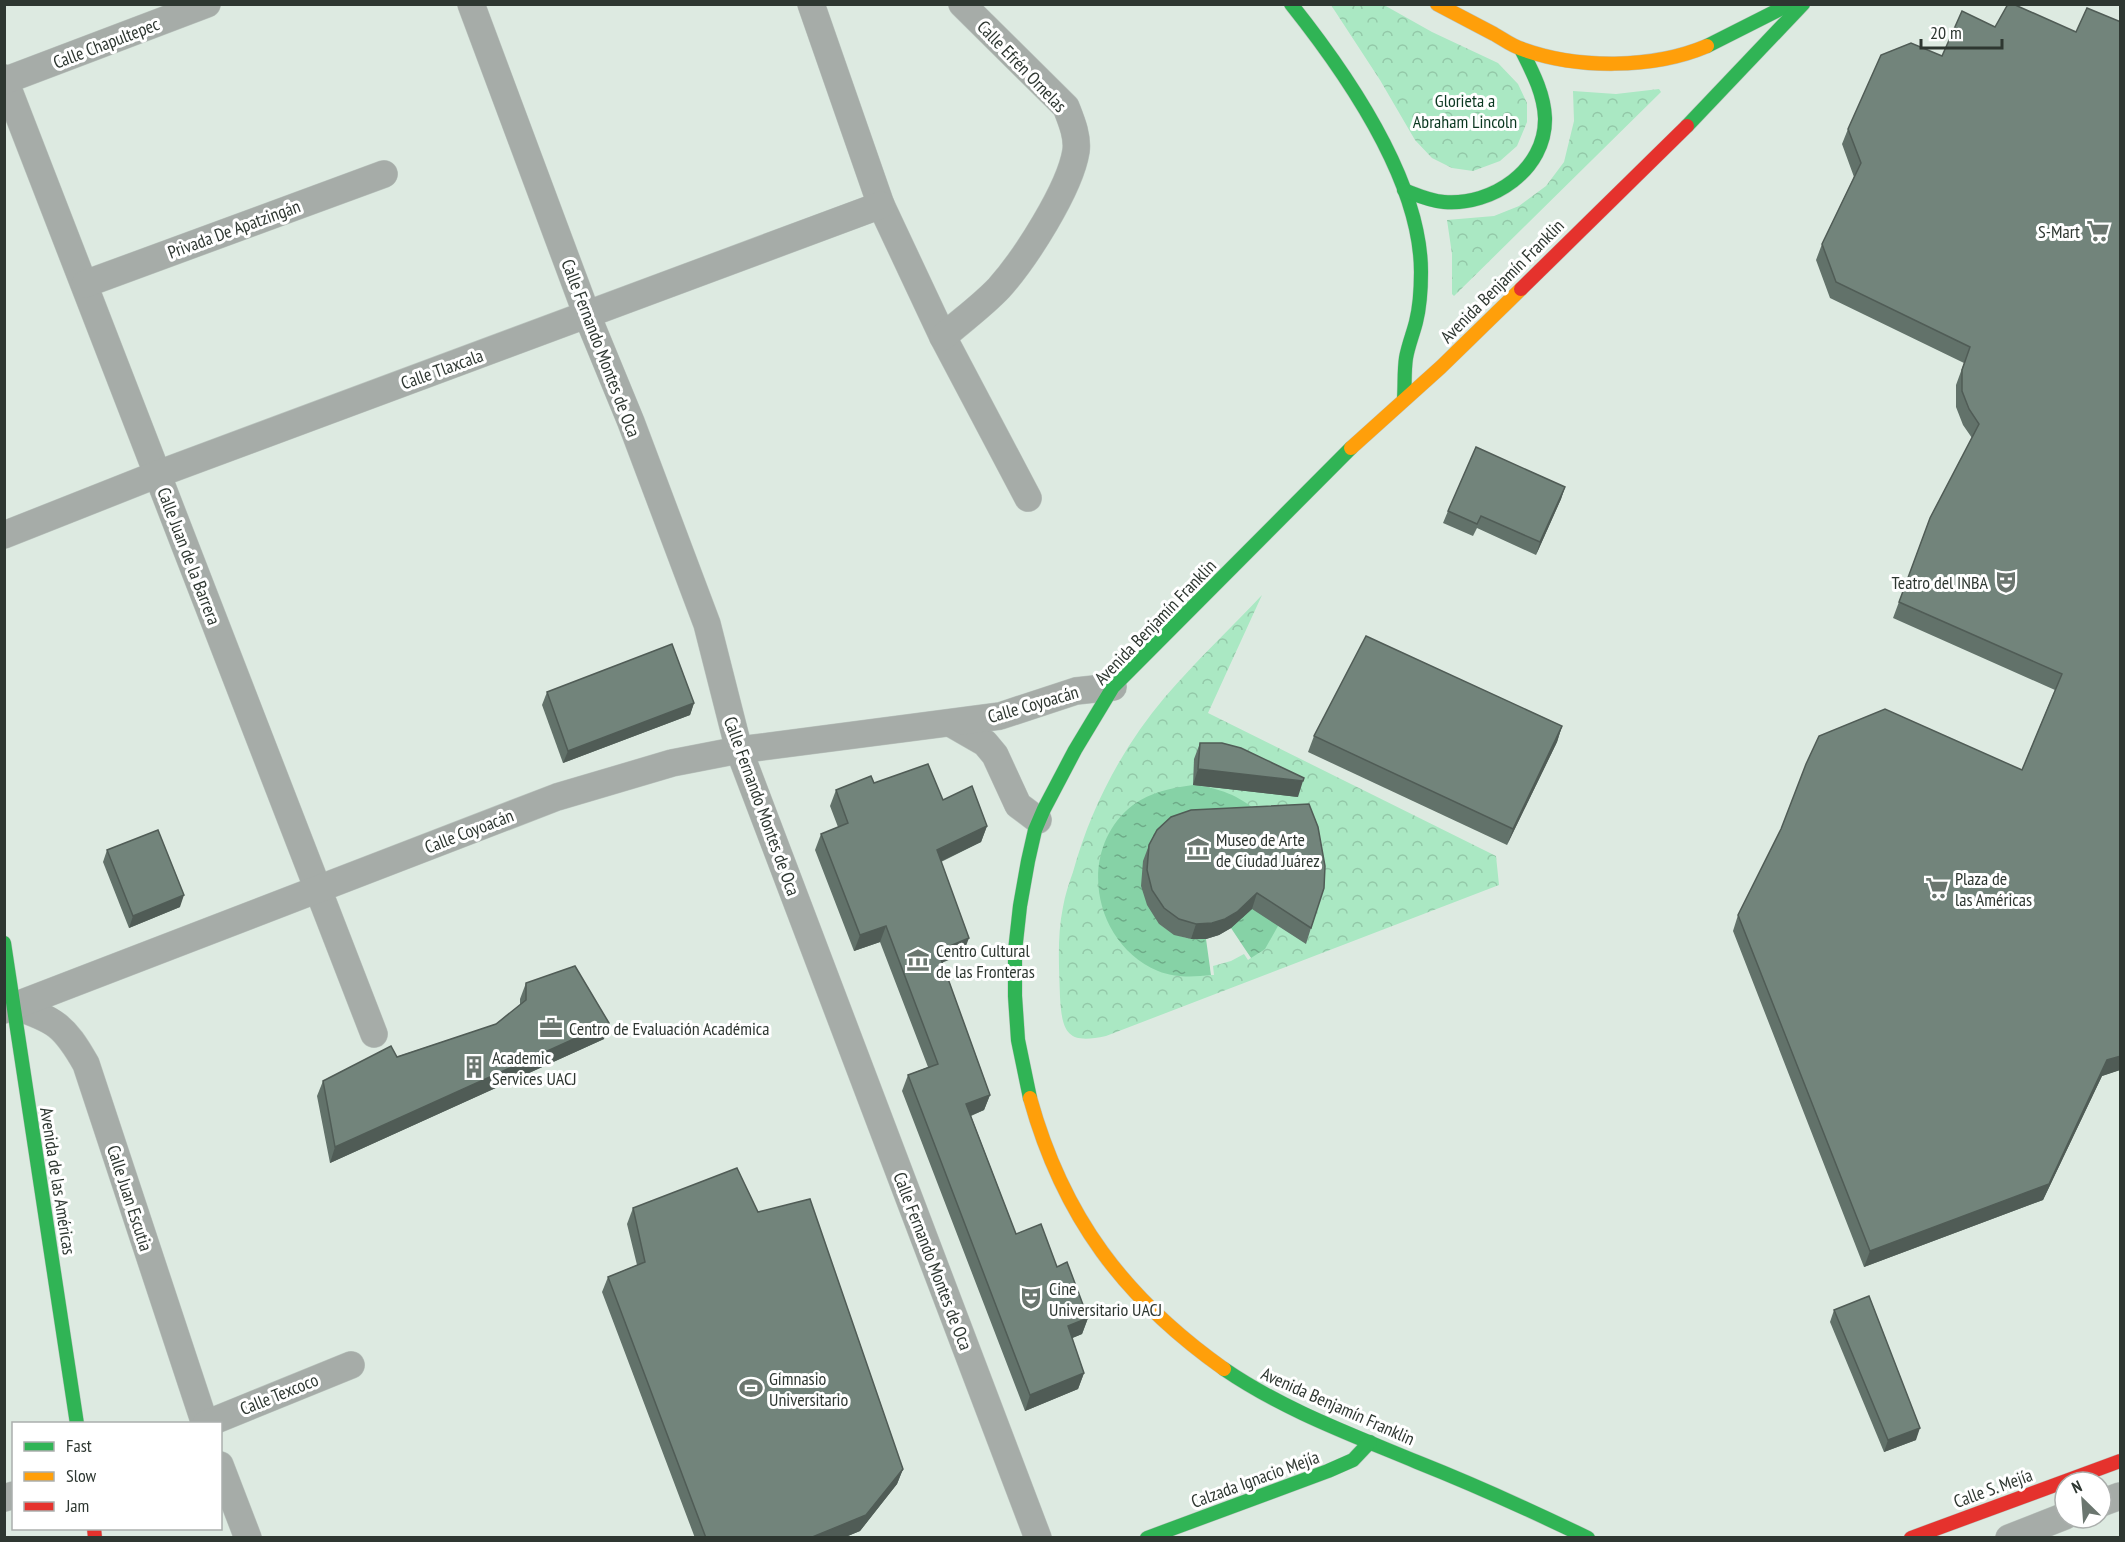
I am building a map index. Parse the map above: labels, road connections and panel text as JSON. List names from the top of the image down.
{
  "streets": {
    "main road": [
      "Avenida Benjamín Franklin",
      "Avenida de las Américas",
      "Calzada Ignacio Mejía",
      "Calle S. Mejía"
    ],
    "street": [
      "Calle Chapultepec",
      "Calle Efrén Ornelas",
      "Privada De Apatzingán",
      "Calle Fernando Montes de Oca",
      "Calle Tlaxcala",
      "Calle Juan de la Barrera",
      "Calle Coyoacán",
      "Calle Juan Escutia",
      "Calle Texcoco"
    ]
  },
  "crossings": [
    ["Calle Chapultepec", "Calle Juan de la Barrera"],
    ["Privada De Apatzingán", "Calle Juan de la Barrera"],
    ["Avenida Benjamín Franklin", "Calle Coyoacán"],
    ["Avenida Benjamín Franklin", "Calzada Ignacio Mejía"],
    ["Calle Fernando Montes de Oca", "Calle Tlaxcala"],
    ["Calle Fernando Montes de Oca", "Calle Coyoacán"],
    ["Calle Tlaxcala", "Calle Juan de la Barrera"],
    ["Calle Juan de la Barrera", "Calle Coyoacán"],
    ["Calle Coyoacán", "Avenida de las Américas"],
    ["Calle Coyoacán", "Calle Juan Escutia"],
    ["Avenida de las Américas", "Calle Juan Escutia"]
  ],
  "parks": ["Glorieta a Abraham Lincoln"],
  "places": {
    "supermarket": ["S-Mart", "Plaza de las Américas"],
    "theatre": ["Teatro del INBA", "Cine Universitario UACJ"],
    "museum": ["Museo de Arte de Ciudad Juárez", "Centro Cultural de las Fronteras"],
    "office": ["Centro de Evaluación Académica"],
    "building": ["Academic Services UACJ"],
    "sports": ["Gimnasio Universitario"]
  },
  "legend": ["Fast", "Slow", "Jam"],
  "scale_bar": "20 m",
  "north": "top left"
}
